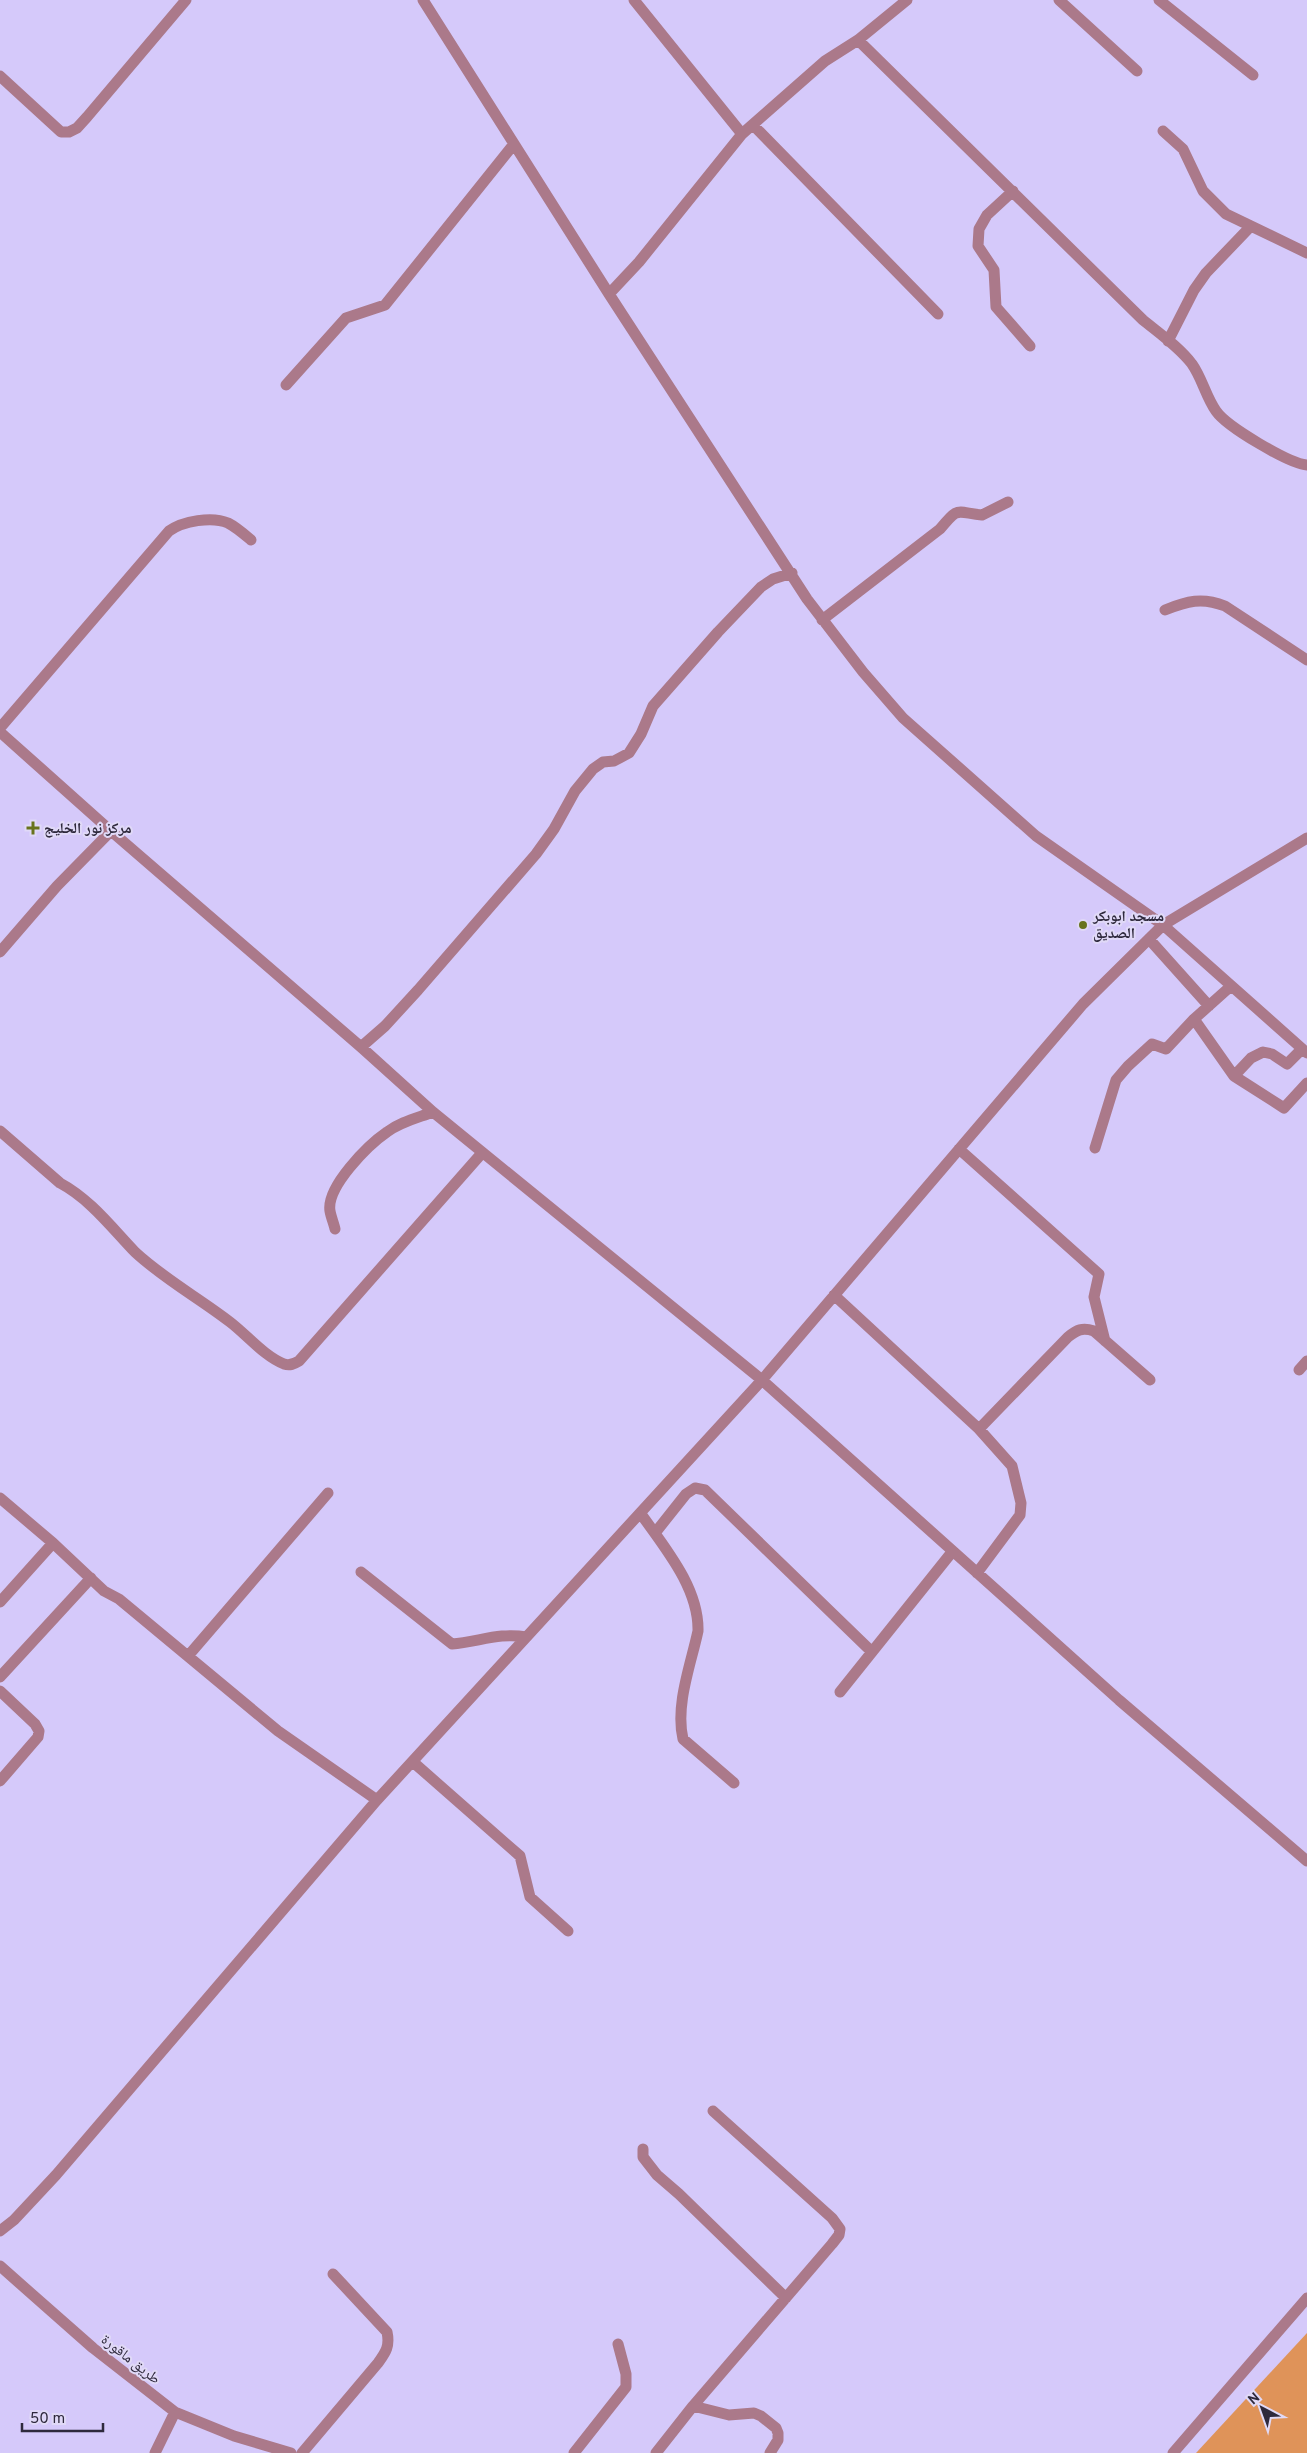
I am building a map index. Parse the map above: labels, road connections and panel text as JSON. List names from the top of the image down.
{
  "streets": {
    "street": ["طريق ماقورة"]
  },
  "places": {
    "health": ["مركز نور الخليج"],
    "other": ["مسجد ابوبكر الصديق"]
  },
  "scale_bar": "50 m",
  "north": "top left"
}
